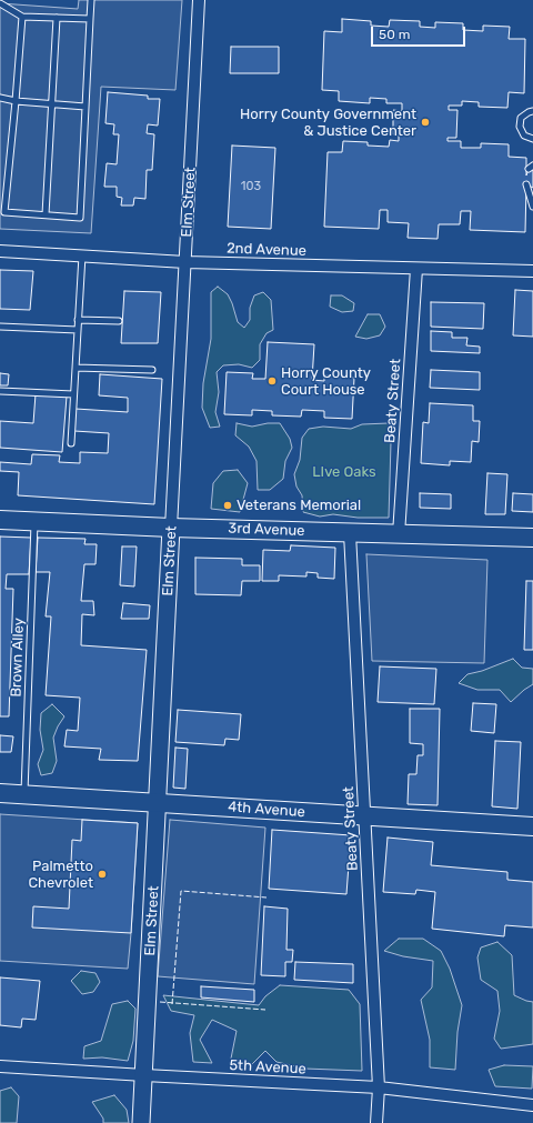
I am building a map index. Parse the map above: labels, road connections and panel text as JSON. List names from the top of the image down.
{
  "streets": {
    "main road": ["3rd Avenue", "4th Avenue"],
    "street": [
      "Elm Street",
      "2nd Avenue",
      "Beaty Street",
      "5th Avenue"
    ],
    "lane": ["Brown Alley"]
  },
  "crossings": [
    ["Elm Street", "2nd Avenue"],
    ["Elm Street", "3rd Avenue"],
    ["Elm Street", "4th Avenue"],
    ["Elm Street", "5th Avenue"],
    ["2nd Avenue", "Beaty Street"],
    ["Beaty Street", "3rd Avenue"],
    ["Beaty Street", "4th Avenue"],
    ["Beaty Street", "5th Avenue"],
    ["3rd Avenue", "Brown Alley"],
    ["Brown Alley", "4th Avenue"]
  ],
  "parks": ["LIve Oaks"],
  "places": [
    "Horry County Government & Justice Center",
    "Horry County Court House",
    "Veterans Memorial",
    "Palmetto Chevrolet"
  ],
  "house_numbers": ["103"],
  "scale_bar": "50 m"
}
